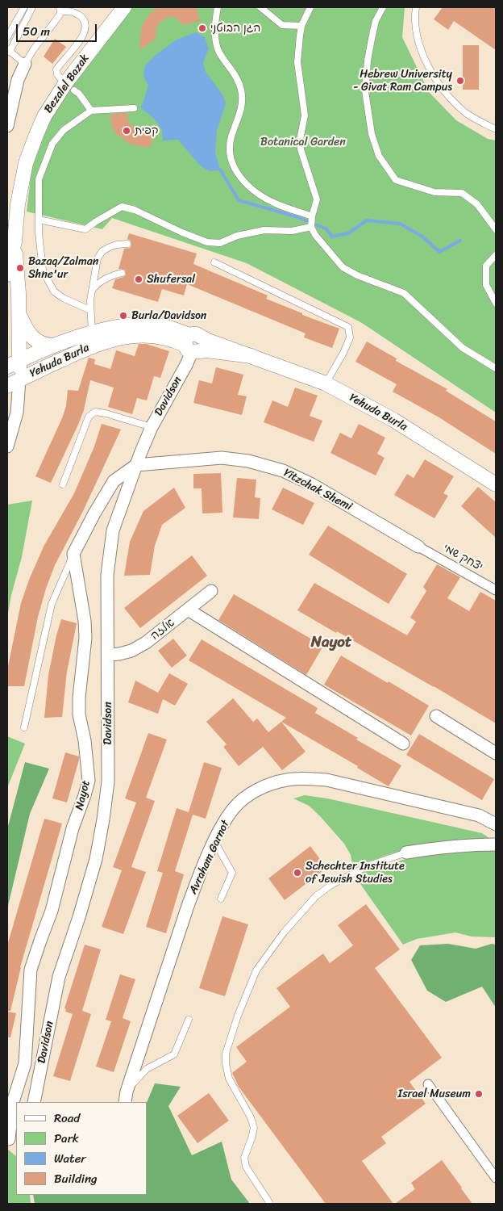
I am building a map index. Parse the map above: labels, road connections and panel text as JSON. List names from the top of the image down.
{
  "streets": {
    "street": [
      "Bezalel Bazak",
      "Yehuda Burla",
      "Davidson",
      "Yitzchak Shemi",
      "יצחק שמי",
      "אלזה",
      "Nayot",
      "Avraham Garnot"
    ]
  },
  "crossings": [
    ["Bezalel Bazak", "Yehuda Burla"],
    ["Yehuda Burla", "Davidson"],
    ["Davidson", "Yitzchak Shemi"],
    ["Davidson", "אלזה"],
    ["Yitzchak Shemi", "יצחק שמי"]
  ],
  "districts": ["Nayot"],
  "parks": ["Botanical Garden"],
  "places": [
    "הגן הבוטני",
    "Hebrew University - Givat Ram Campus",
    "קפית",
    "Bazaq/Zalman Shne'ur",
    "Shufersal",
    "Burla/Davidson",
    "Schechter Institute of Jewish Studies",
    "Israel Museum"
  ],
  "legend": [
    "Road",
    "Park",
    "Water",
    "Building"
  ],
  "scale_bar": "50 m"
}
